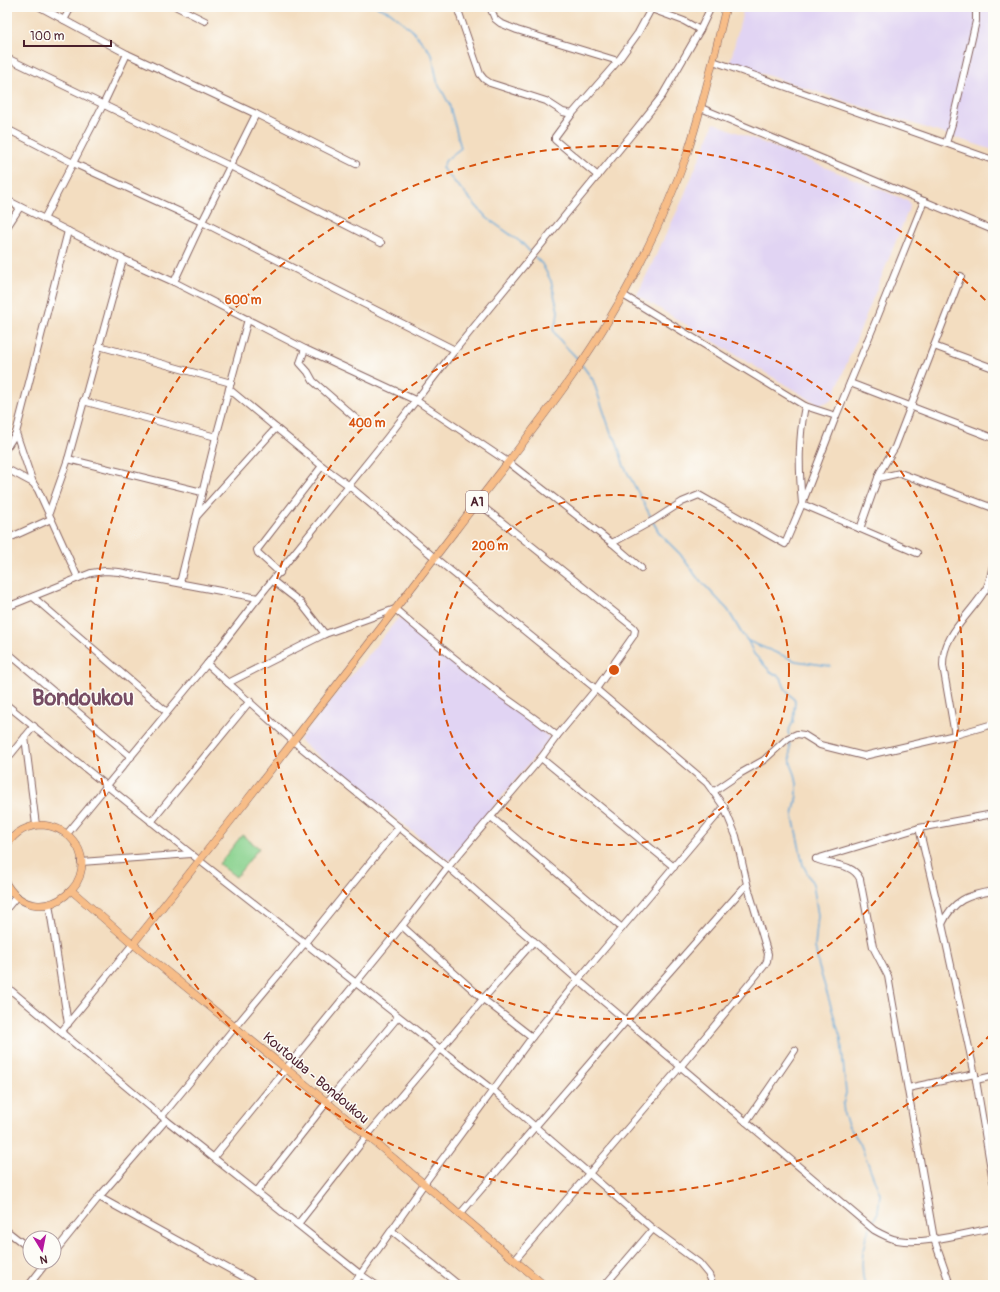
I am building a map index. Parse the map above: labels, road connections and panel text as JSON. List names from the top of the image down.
{
  "streets": {
    "main road": ["A1", "Koutouba - Bondoukou"]
  },
  "crossings": [
    ["A1", "Koutouba - Bondoukou"]
  ],
  "districts": ["Bondoukou"],
  "scale_bar": "100 m",
  "north": "bottom",
  "rings": ["600 m", "400 m", "200 m"]
}
